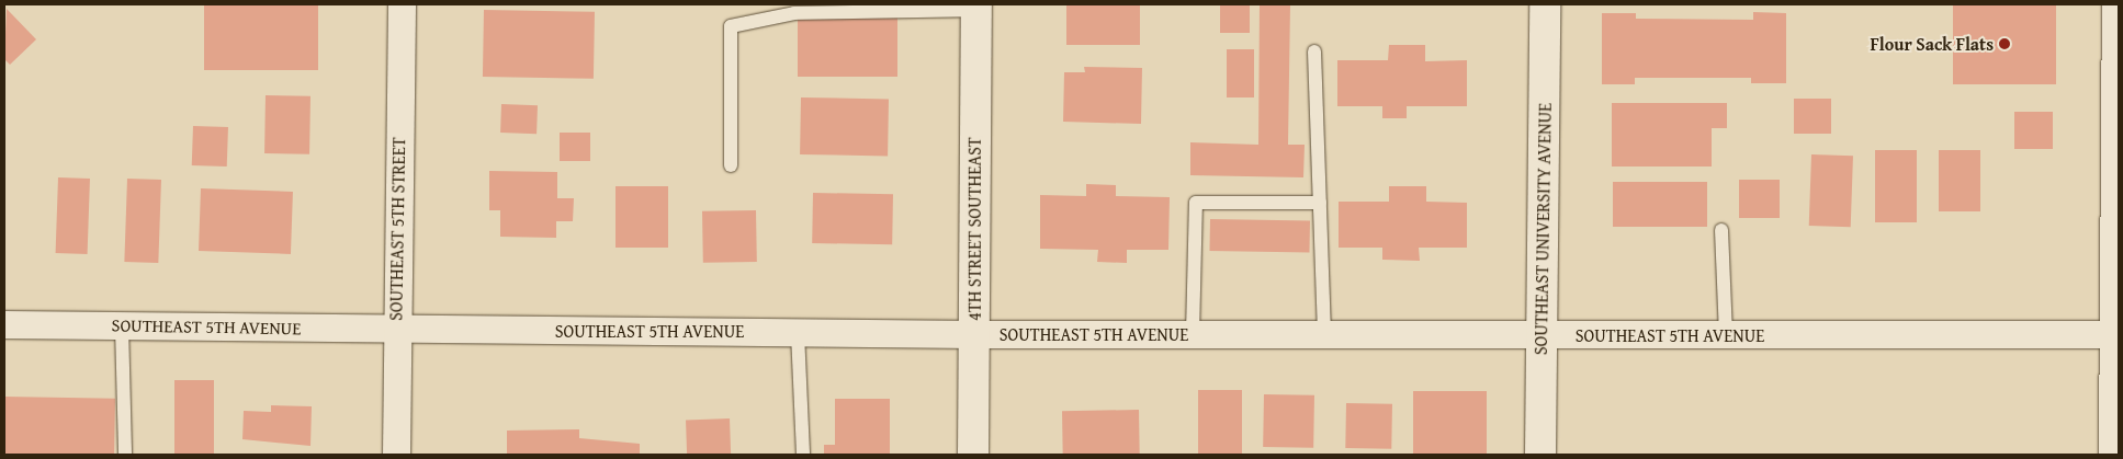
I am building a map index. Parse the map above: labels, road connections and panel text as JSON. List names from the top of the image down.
{
  "streets": {
    "main road": ["4TH STREET SOUTHEAST", "SOUTHEAST UNIVERSITY AVENUE"],
    "street": ["SOUTHEAST 5TH STREET", "SOUTHEAST 5TH AVENUE"]
  },
  "crossings": [
    ["SOUTHEAST 5TH STREET", "SOUTHEAST 5TH AVENUE"],
    ["4TH STREET SOUTHEAST", "SOUTHEAST 5TH AVENUE"],
    ["SOUTHEAST UNIVERSITY AVENUE", "SOUTHEAST 5TH AVENUE"]
  ],
  "places": ["Flour Sack Flats"]
}
